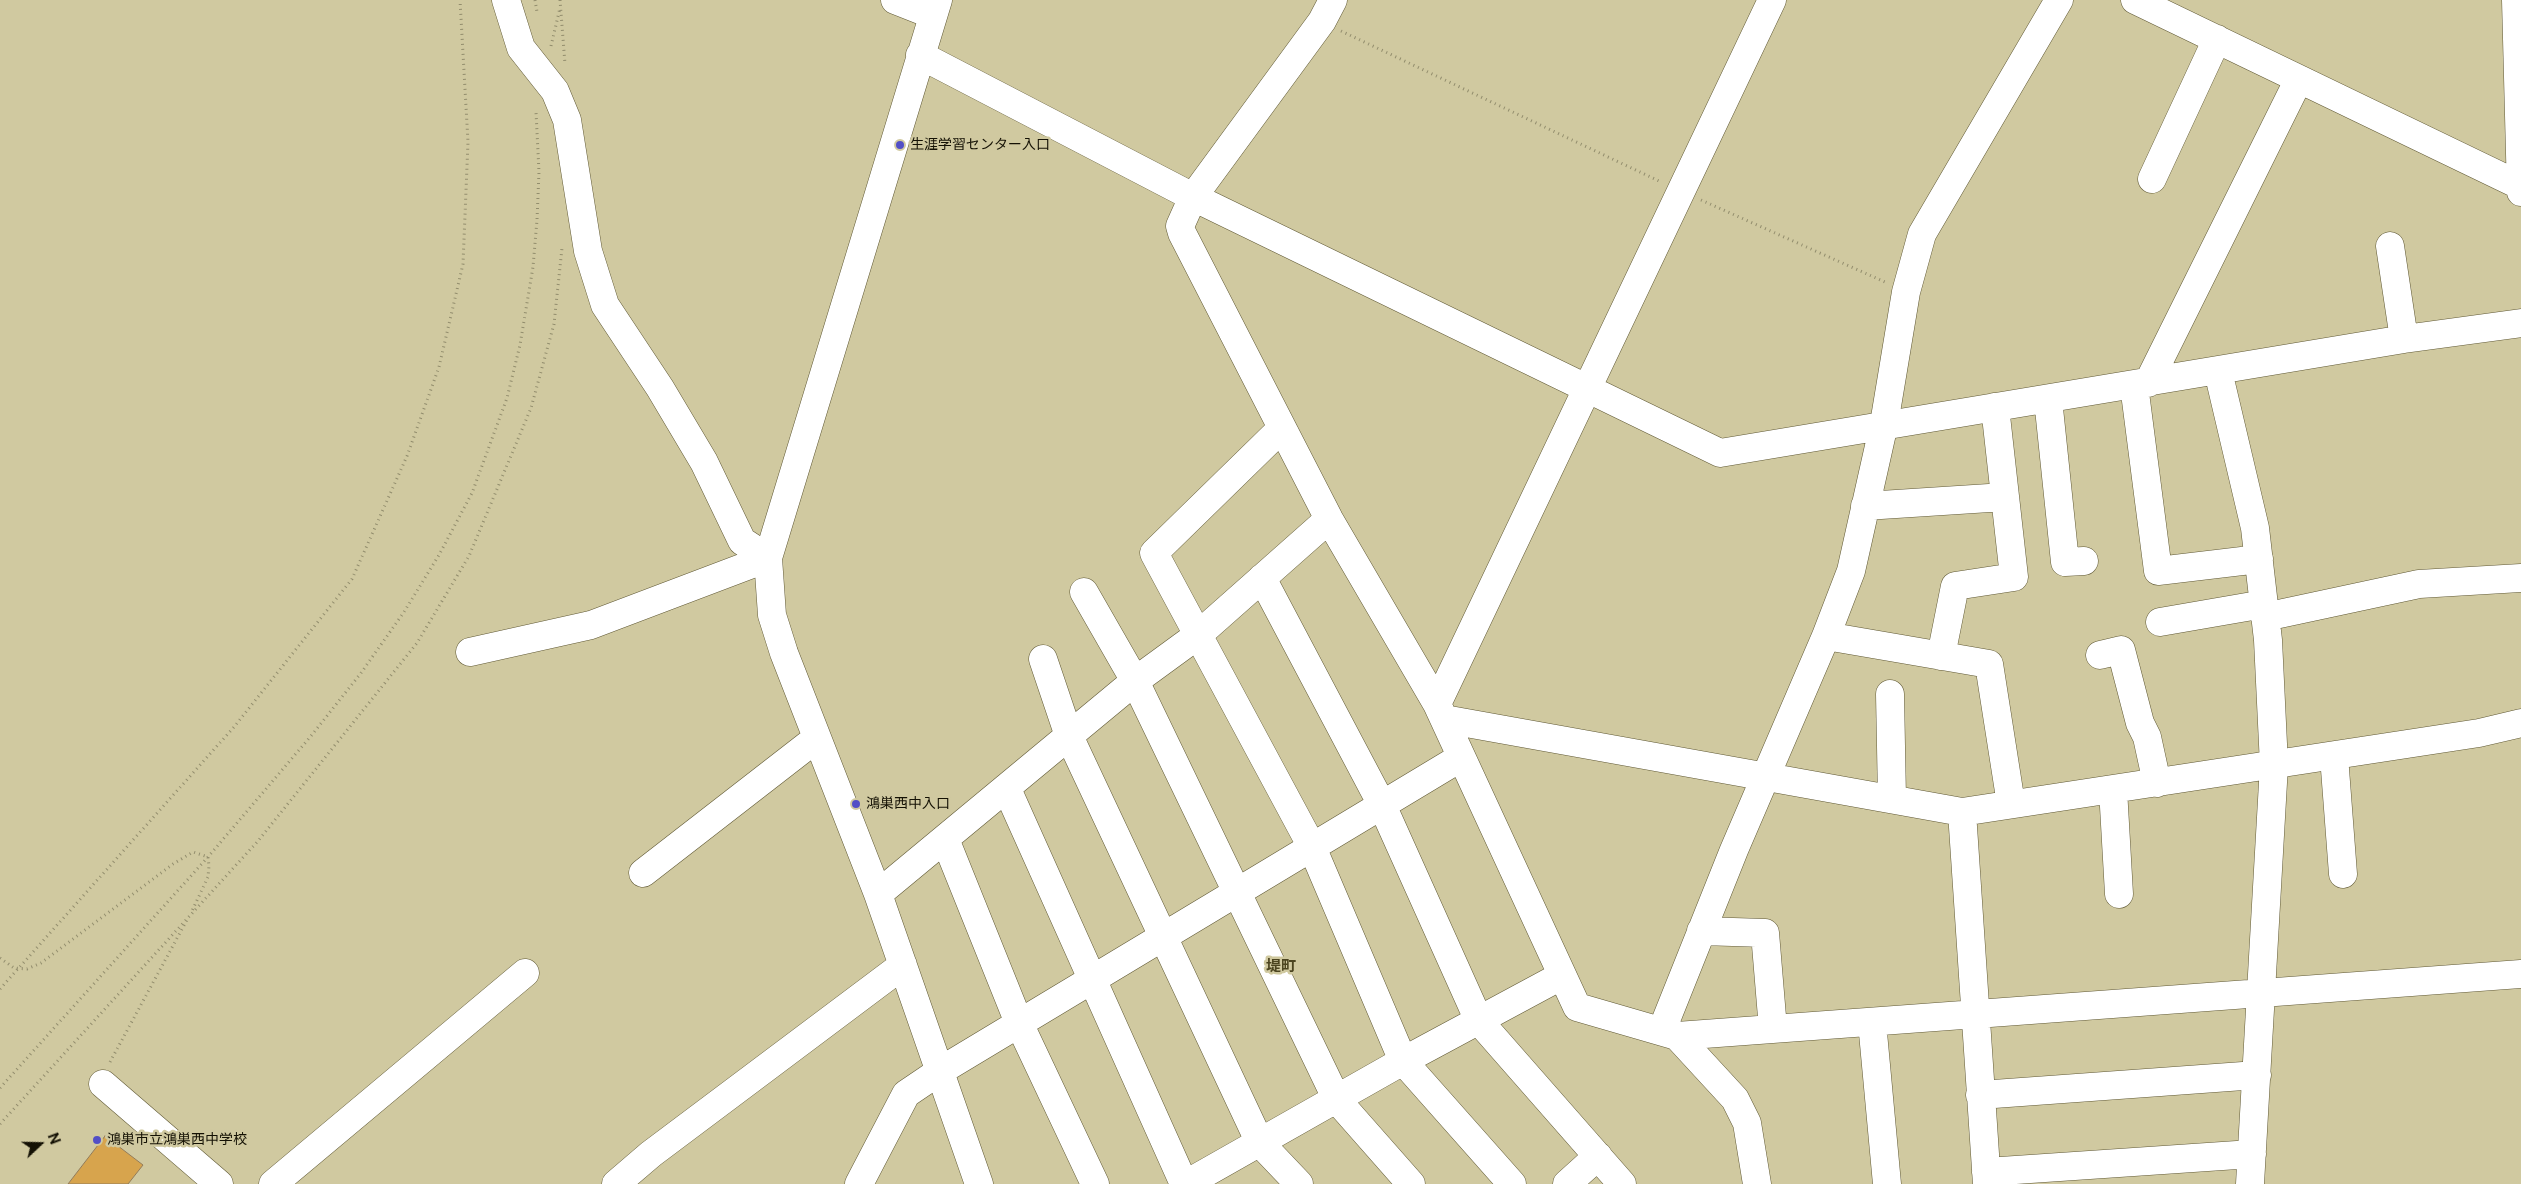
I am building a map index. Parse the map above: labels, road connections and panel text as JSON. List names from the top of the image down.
{
  "districts": ["堤町"],
  "places": ["生涯学習センター入口", "鴻巣西中入口", "鴻巣市立鴻巣西中学校"],
  "north": "right"
}
